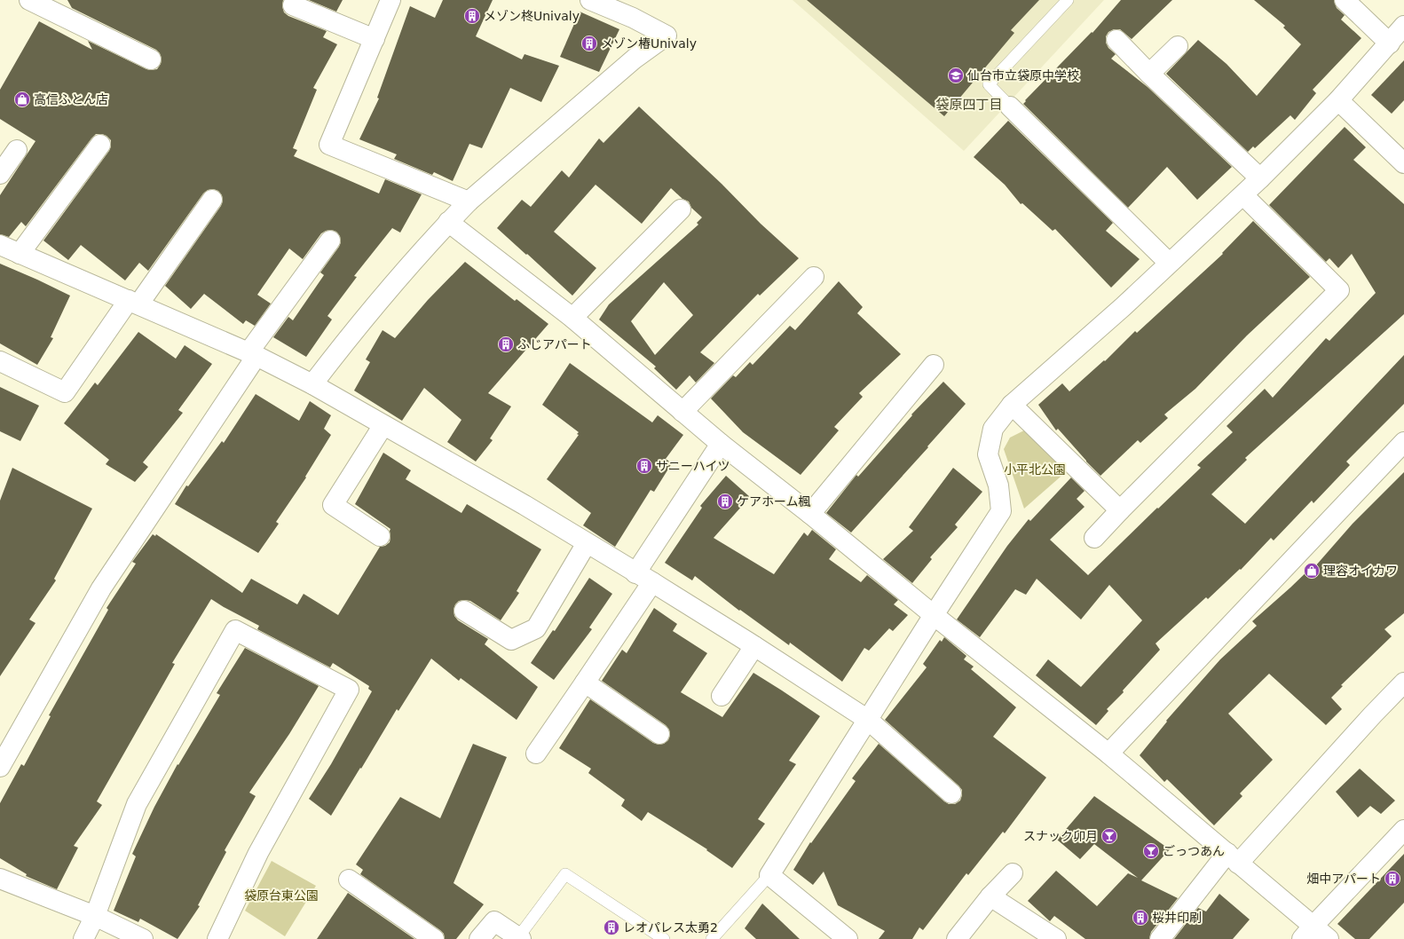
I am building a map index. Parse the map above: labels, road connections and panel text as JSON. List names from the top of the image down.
{
  "districts": ["袋原四丁目"],
  "parks": ["小平北公園", "袋原台東公園"],
  "places": {
    "building": [
      "メゾン柊Univaly",
      "メゾン椿Univaly",
      "ふじアパート",
      "サニーハイツ",
      "ケアホーム楓",
      "畑中アパート",
      "桜井印刷",
      "レオパレス太勇2"
    ],
    "school or university": ["仙台市立袋原中学校"],
    "shop": ["高信ふとん店", "理容オイカワ"],
    "bar": ["スナック卯月", "ごっつあん"]
  }
}
